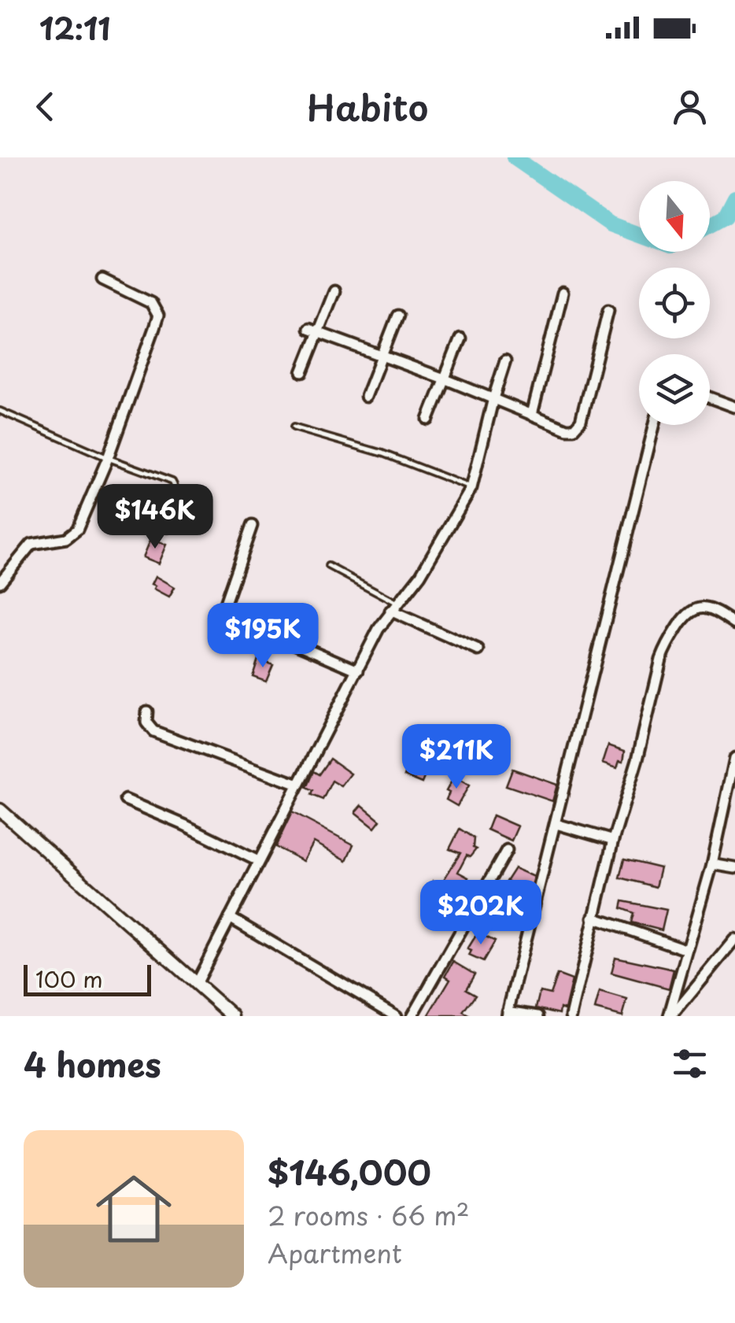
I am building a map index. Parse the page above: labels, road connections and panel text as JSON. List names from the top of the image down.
{
  "scale_bar": "100 m",
  "north": "bottom",
  "page": {
    "status": "12:11",
    "header": "Habito",
    "price": [
      "$146K",
      "$195K",
      "$211K",
      "$202K"
    ],
    "scale": "100 m",
    "heading": "4 homes",
    "list": [
      {
        "name": "$146,000",
        "note": "2 rooms · 66 m² · Apartment"
      }
    ]
  }
}
